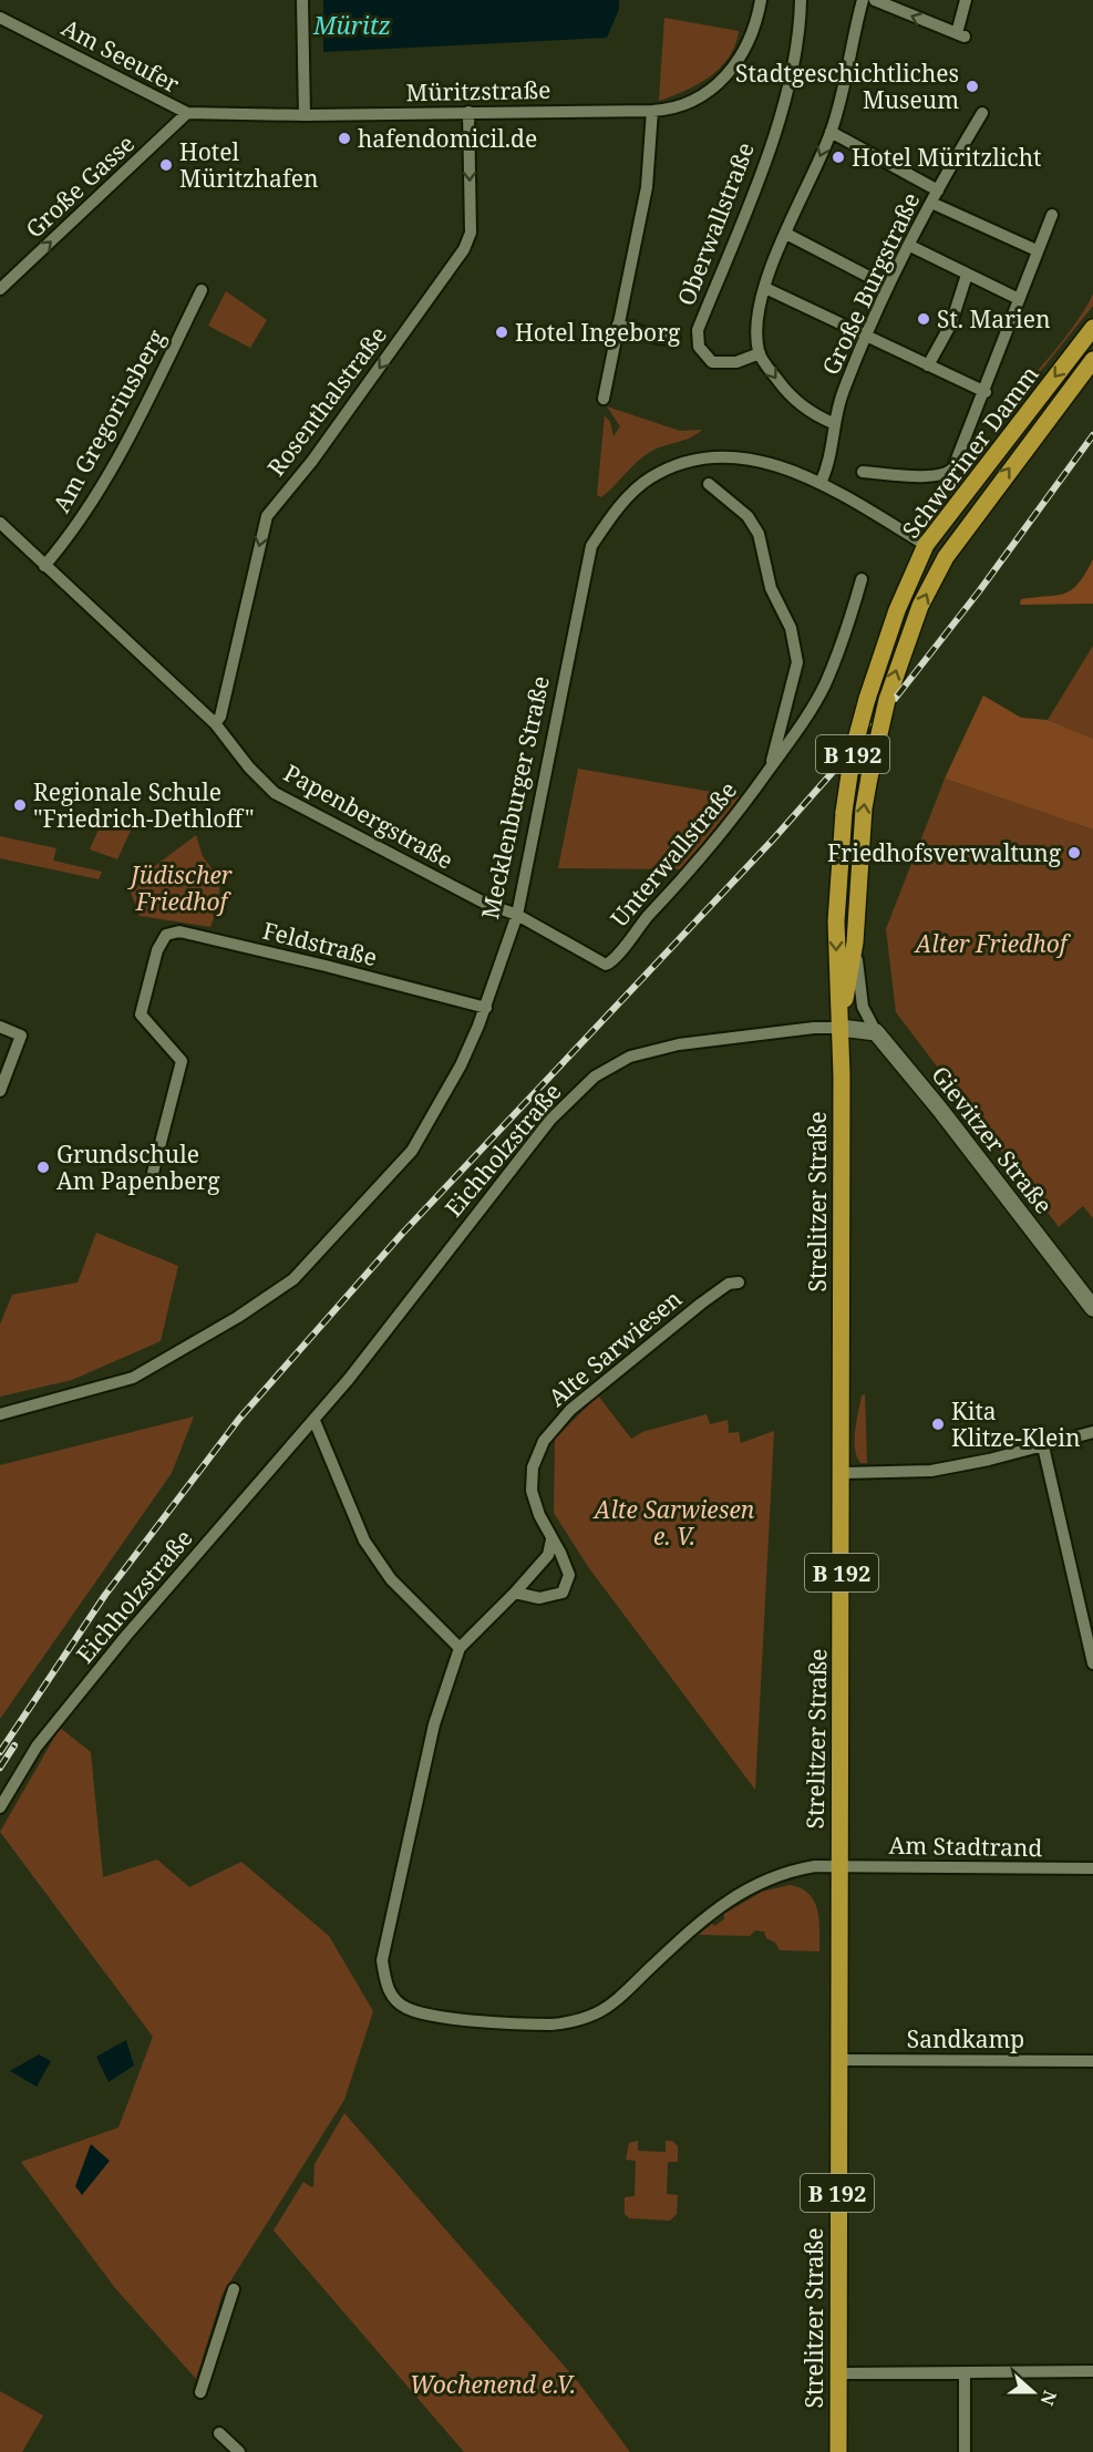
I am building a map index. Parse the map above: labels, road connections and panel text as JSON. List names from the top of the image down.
{
  "streets": {
    "main road": [
      "Schweriner Damm",
      "B 192",
      "Mecklenburger Straße",
      "Gievitzer Straße",
      "Strelitzer Straße"
    ],
    "street": [
      "Am Seeufer",
      "Müritzstraße",
      "Große Gasse",
      "Oberwallstraße",
      "Große Burgstraße",
      "Rosenthalstraße",
      "Am Gregoriusberg",
      "Papenbergstraße",
      "Unterwallstraße",
      "Feldstraße",
      "Eichholzstraße",
      "Alte Sarwiesen",
      "Am Stadtrand",
      "Sandkamp"
    ]
  },
  "crossings": [
    ["Am Seeufer", "Müritzstraße"],
    ["Am Seeufer", "Große Gasse"],
    ["Müritzstraße", "Große Gasse"],
    ["Müritzstraße", "Rosenthalstraße"],
    ["Große Burgstraße", "Mecklenburger Straße"],
    ["Rosenthalstraße", "Papenbergstraße"],
    ["Am Gregoriusberg", "Papenbergstraße"],
    ["Schweriner Damm", "Mecklenburger Straße"],
    ["Schweriner Damm", "Eichholzstraße"],
    ["Schweriner Damm", "Strelitzer Straße"],
    ["Mecklenburger Straße", "Papenbergstraße"],
    ["Mecklenburger Straße", "Feldstraße"],
    ["Papenbergstraße", "Unterwallstraße"],
    ["Eichholzstraße", "Strelitzer Straße"],
    ["Strelitzer Straße", "Am Stadtrand"],
    ["Strelitzer Straße", "Sandkamp"]
  ],
  "one_way": ["Große Gasse", "Rosenthalstraße"],
  "water": ["Müritz"],
  "parks": [
    "Jüdischer Friedhof",
    "Alter Friedhof",
    "Alte Sarwiesen e. V.",
    "Wochenend e.V."
  ],
  "places": [
    "Stadtgeschichtliches Museum",
    "hafendomicil.de",
    "Hotel Müritzlicht",
    "Hotel Müritzhafen",
    "St. Marien",
    "Hotel Ingeborg",
    "Regionale Schule \"Friedrich-Dethloff\"",
    "Friedhofsverwaltung",
    "Grundschule Am Papenberg",
    "Kita Klitze-Klein"
  ],
  "north": "right"
}
